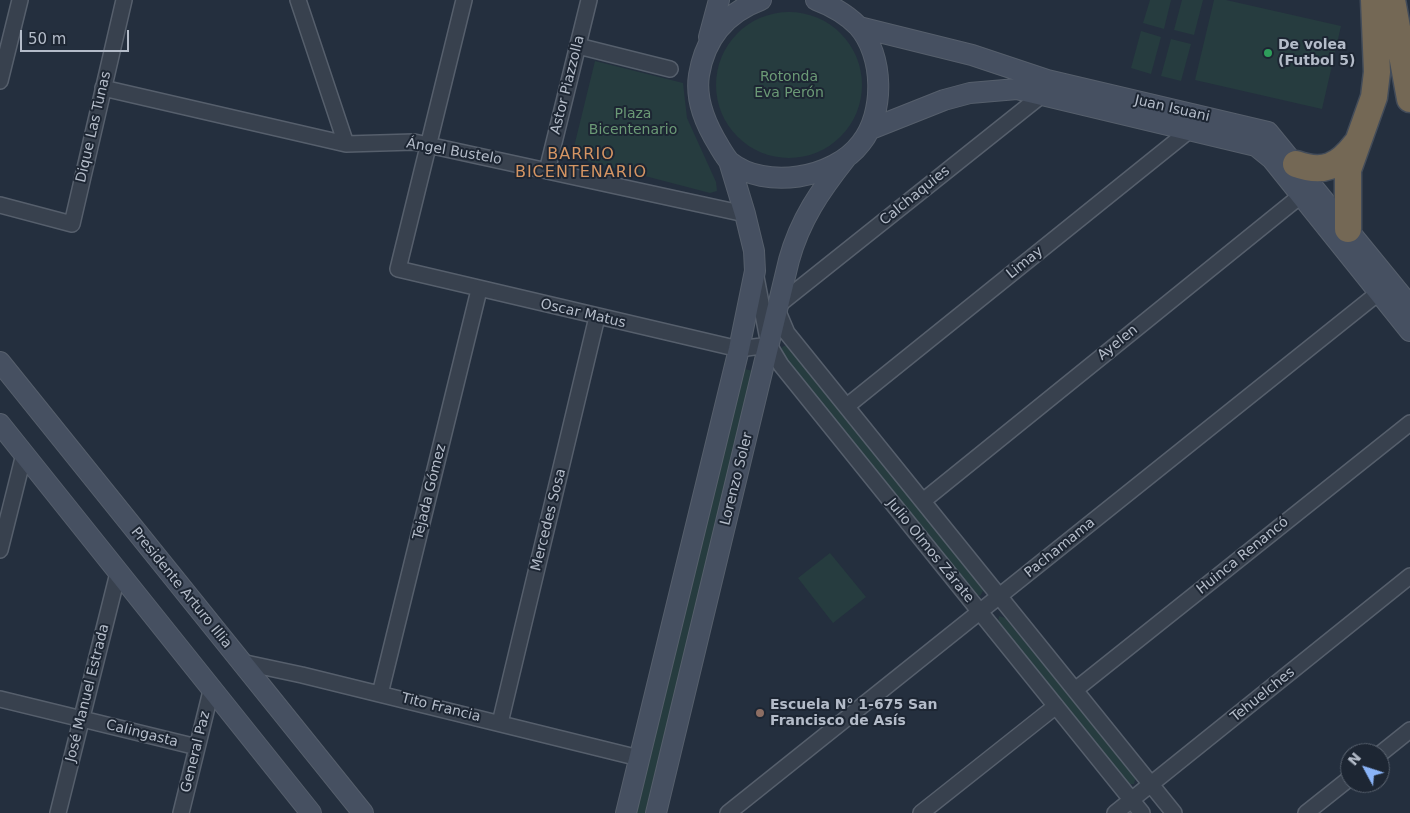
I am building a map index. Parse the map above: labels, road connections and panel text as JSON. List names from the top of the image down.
{
  "streets": {
    "street": [
      "Astor Piazzolla",
      "Juan Isuani",
      "Dique Las Tunas",
      "Ángel Bustelo",
      "Calchaquies",
      "Limay",
      "Oscar Matus",
      "Ayelen",
      "Lorenzo Soler",
      "Tejada Gómez",
      "Mercedes Sosa",
      "Pachamama",
      "Julio Olmos Zárate",
      "Huinca Renancó",
      "Presidente Arturo Illia",
      "José Manuel Estrada",
      "Tehuelches",
      "Tito Francia",
      "Calingasta",
      "General Paz"
    ]
  },
  "crossings": [
    ["Astor Piazzolla", "Ángel Bustelo"],
    ["Juan Isuani", "Calchaquies"],
    ["Juan Isuani", "Limay"],
    ["Juan Isuani", "Ayelen"],
    ["Juan Isuani", "Pachamama"],
    ["Dique Las Tunas", "Ángel Bustelo"],
    ["Ángel Bustelo", "Oscar Matus"],
    ["Calchaquies", "Lorenzo Soler"],
    ["Calchaquies", "Julio Olmos Zárate"],
    ["Limay", "Julio Olmos Zárate"],
    ["Oscar Matus", "Lorenzo Soler"],
    ["Oscar Matus", "Tejada Gómez"],
    ["Oscar Matus", "Mercedes Sosa"],
    ["Oscar Matus", "Julio Olmos Zárate"],
    ["Ayelen", "Julio Olmos Zárate"],
    ["Lorenzo Soler", "Julio Olmos Zárate"],
    ["Tejada Gómez", "Tito Francia"],
    ["Mercedes Sosa", "Tito Francia"],
    ["Pachamama", "Julio Olmos Zárate"],
    ["Julio Olmos Zárate", "Huinca Renancó"],
    ["Julio Olmos Zárate", "Tehuelches"],
    ["Presidente Arturo Illia", "Tito Francia"],
    ["José Manuel Estrada", "Calingasta"],
    ["Calingasta", "General Paz"]
  ],
  "districts": ["BARRIO BICENTENARIO"],
  "parks": ["Rotonda Eva Perón", "Plaza Bicentenario"],
  "places": ["De volea (Futbol 5)", "Escuela N° 1-675 San Francisco de Asís"],
  "scale_bar": "50 m",
  "north": "top left"
}
